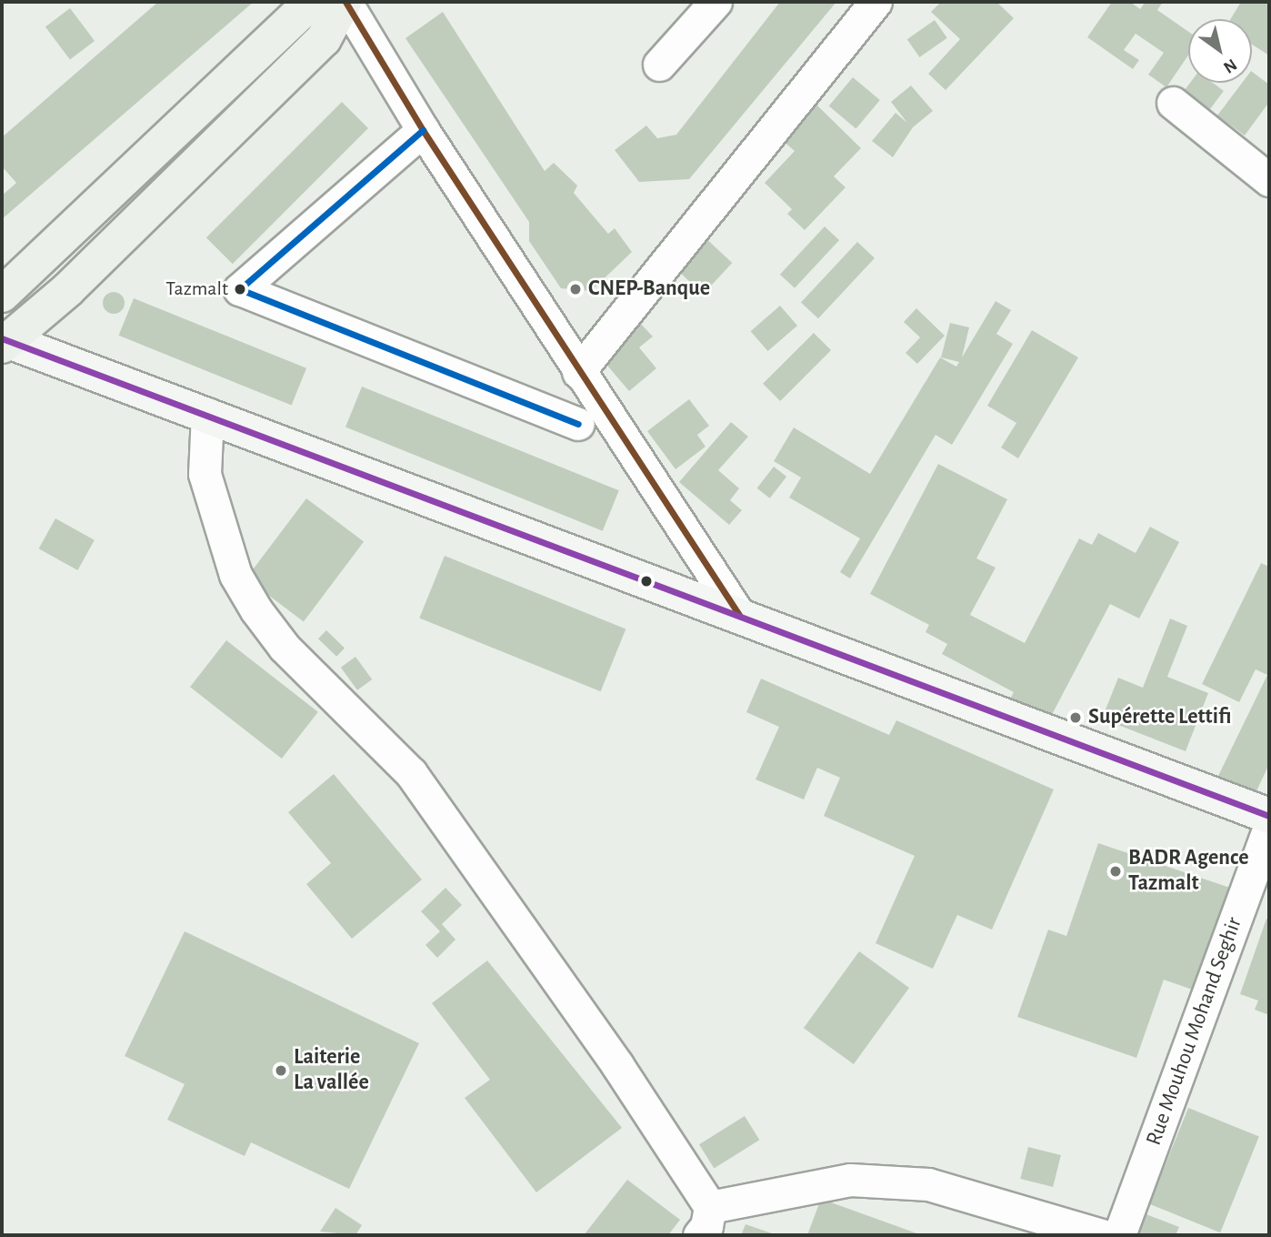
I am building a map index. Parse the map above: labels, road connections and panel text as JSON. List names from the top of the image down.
{
  "streets": {
    "street": ["Rue Mouhou Mohand Seghir"]
  },
  "places": [
    "Tazmalt",
    "CNEP-Banque",
    "Supérette Lettifi",
    "BADR Agence Tazmalt",
    "Laiterie La vallée"
  ],
  "north": "bottom right"
}
